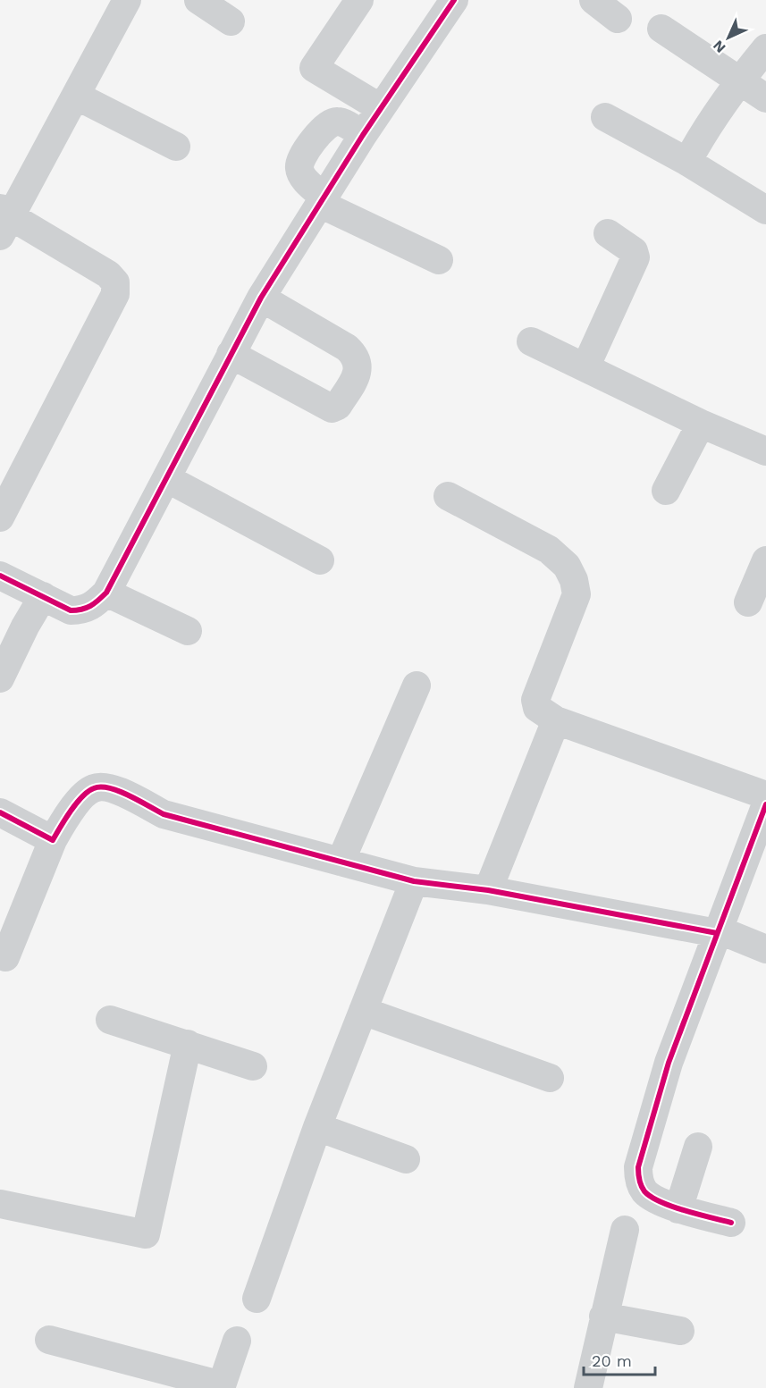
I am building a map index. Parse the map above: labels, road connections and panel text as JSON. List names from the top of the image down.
{
  "scale_bar": "20 m",
  "north": "bottom left"
}
